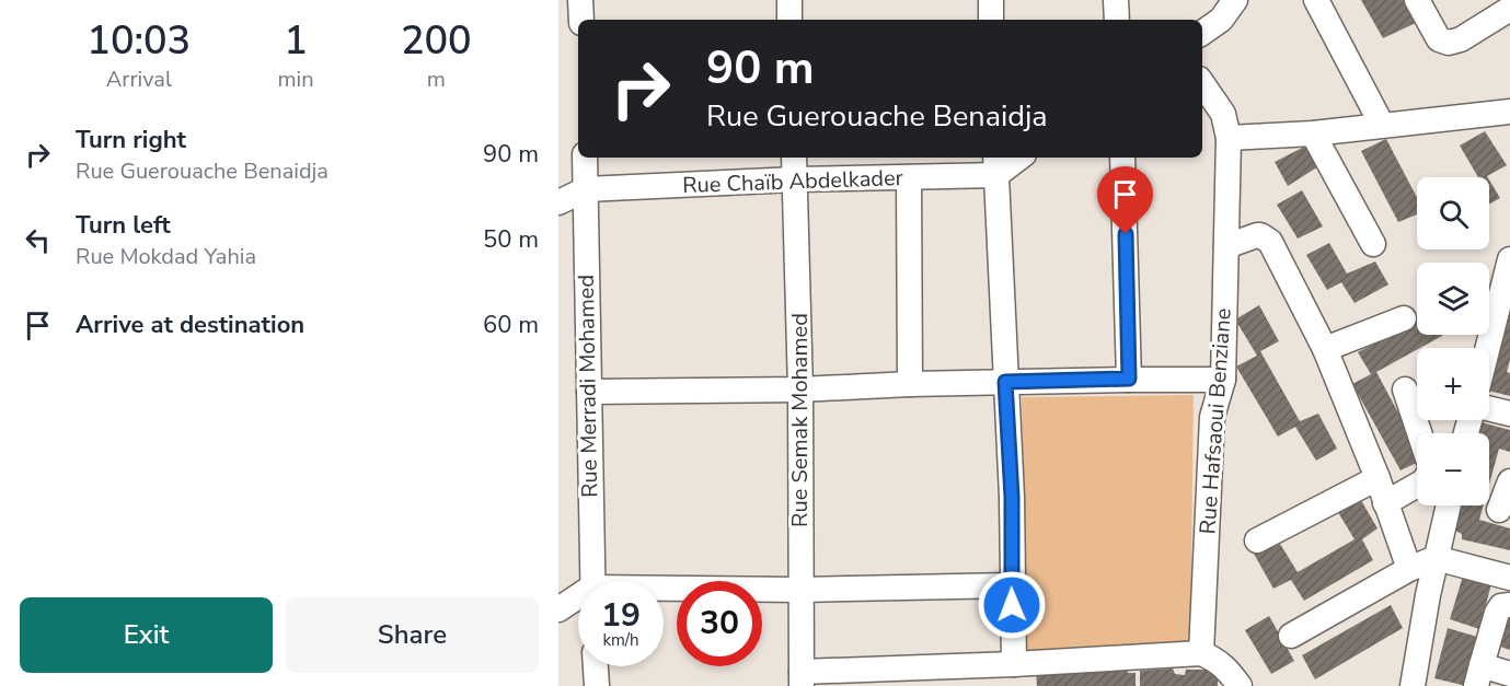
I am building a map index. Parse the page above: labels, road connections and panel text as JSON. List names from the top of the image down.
{
  "streets": {
    "street": [
      "Rue Chaïb Abdelkader",
      "Rue Merradi Mohamed",
      "Rue Semak Mohamed",
      "Rue Hafsaoui Benziane"
    ]
  },
  "crossings": [
    ["Rue Chaïb Abdelkader", "Rue Merradi Mohamed"],
    ["Rue Chaïb Abdelkader", "Rue Semak Mohamed"]
  ],
  "page": {
    "eta": [
      "10:03",
      "Arrival",
      "1",
      "min",
      "200",
      "m"
    ],
    "turn": ["90 m", "Rue Guerouache Benaidja"],
    "list": [
      {
        "name": "Turn right",
        "note": "Rue Guerouache Benaidja",
        "value": "90 m"
      },
      {
        "name": "Turn left",
        "note": "Rue Mokdad Yahia",
        "value": "50 m"
      },
      {
        "name": "Arrive at destination",
        "value": "60 m"
      }
    ],
    "map_buttons": ["+", "−"],
    "speed": "19 km/h",
    "limit": "30",
    "buttons": ["Exit", "Share"]
  }
}
